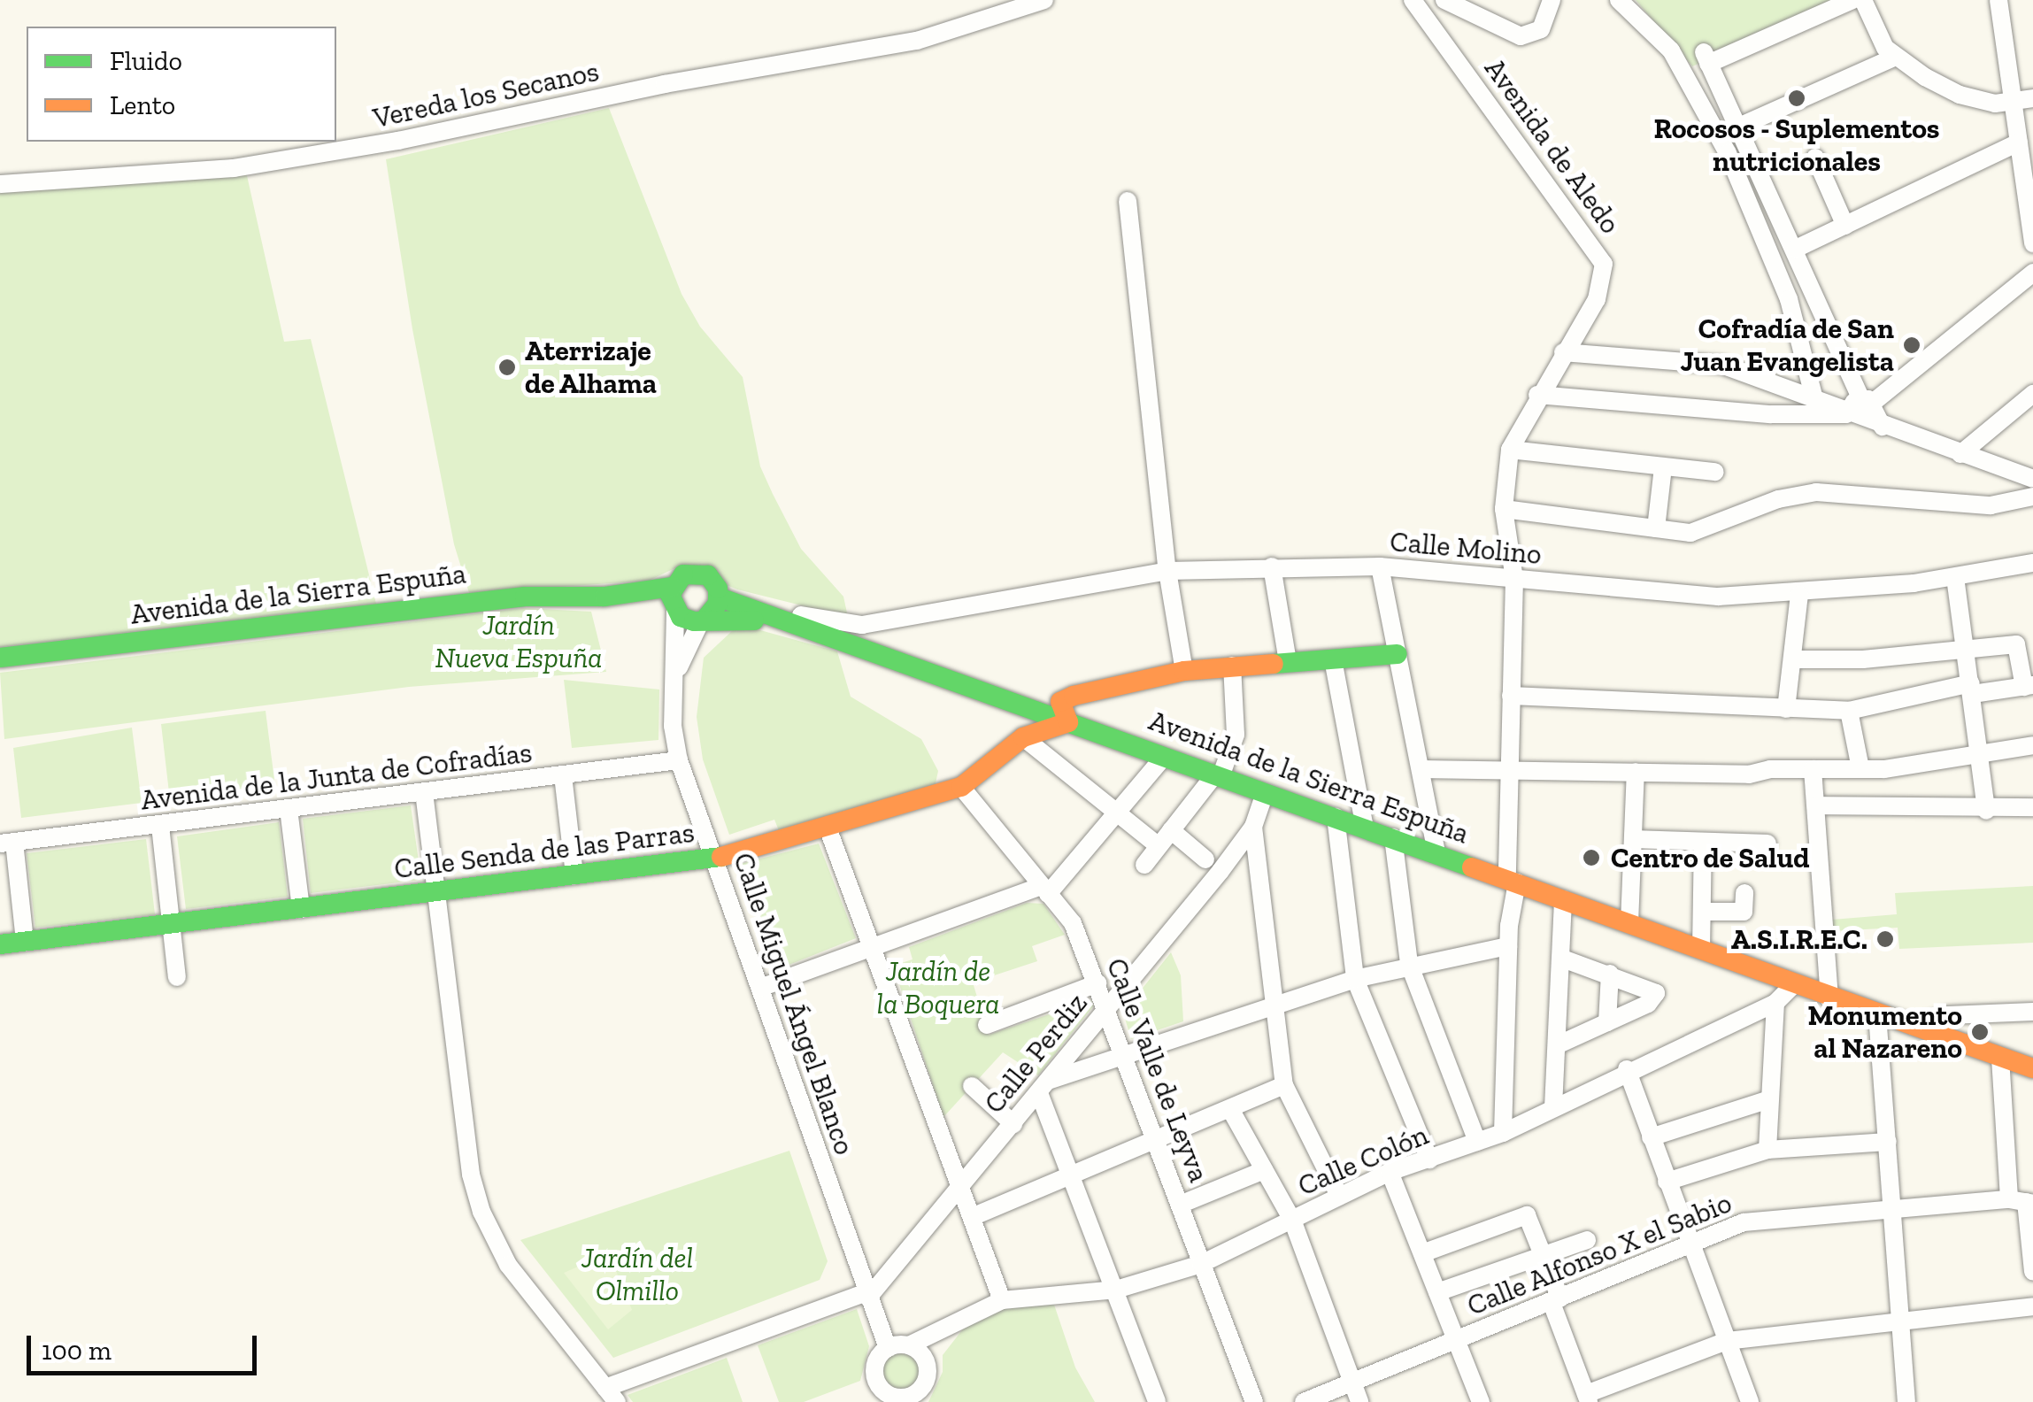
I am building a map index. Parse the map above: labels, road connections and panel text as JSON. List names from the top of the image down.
{
  "streets": {
    "main road": ["Avenida de la Sierra Espuña", "Calle Senda de las Parras"],
    "street": [
      "Vereda los Secanos",
      "Avenida de Aledo",
      "Calle Molino",
      "Avenida de la Junta de Cofradías",
      "Calle Miguel Ángel Blanco",
      "Calle Perdiz",
      "Calle Valle de Leyva",
      "Calle Colón",
      "Calle Alfonso X el Sabio"
    ]
  },
  "crossings": [
    ["Avenida de Aledo", "Calle Molino"],
    ["Avenida de Aledo", "Avenida de la Sierra Espuña"],
    ["Avenida de Aledo", "Calle Colón"],
    ["Calle Molino", "Avenida de la Sierra Espuña"],
    ["Calle Molino", "Calle Miguel Ángel Blanco"],
    ["Avenida de la Sierra Espuña", "Calle Senda de las Parras"],
    ["Avenida de la Sierra Espuña", "Calle Miguel Ángel Blanco"],
    ["Avenida de la Sierra Espuña", "Calle Perdiz"],
    ["Avenida de la Junta de Cofradías", "Calle Miguel Ángel Blanco"],
    ["Calle Senda de las Parras", "Calle Miguel Ángel Blanco"],
    ["Calle Senda de las Parras", "Calle Valle de Leyva"],
    ["Calle Miguel Ángel Blanco", "Calle Perdiz"],
    ["Calle Miguel Ángel Blanco", "Calle Colón"],
    ["Calle Perdiz", "Calle Valle de Leyva"],
    ["Calle Valle de Leyva", "Calle Colón"]
  ],
  "parks": ["Jardín Nueva Espuña", "Jardín de la Boquera", "Jardín del Olmillo"],
  "places": [
    "Rocosos - Suplementos nutricionales",
    "Cofradía de San Juan Evangelista",
    "Aterrizaje de Alhama",
    "Centro de Salud",
    "A.S.I.R.E.C.",
    "Monumento al Nazareno"
  ],
  "legend": ["Fluido", "Lento"],
  "scale_bar": "100 m"
}
